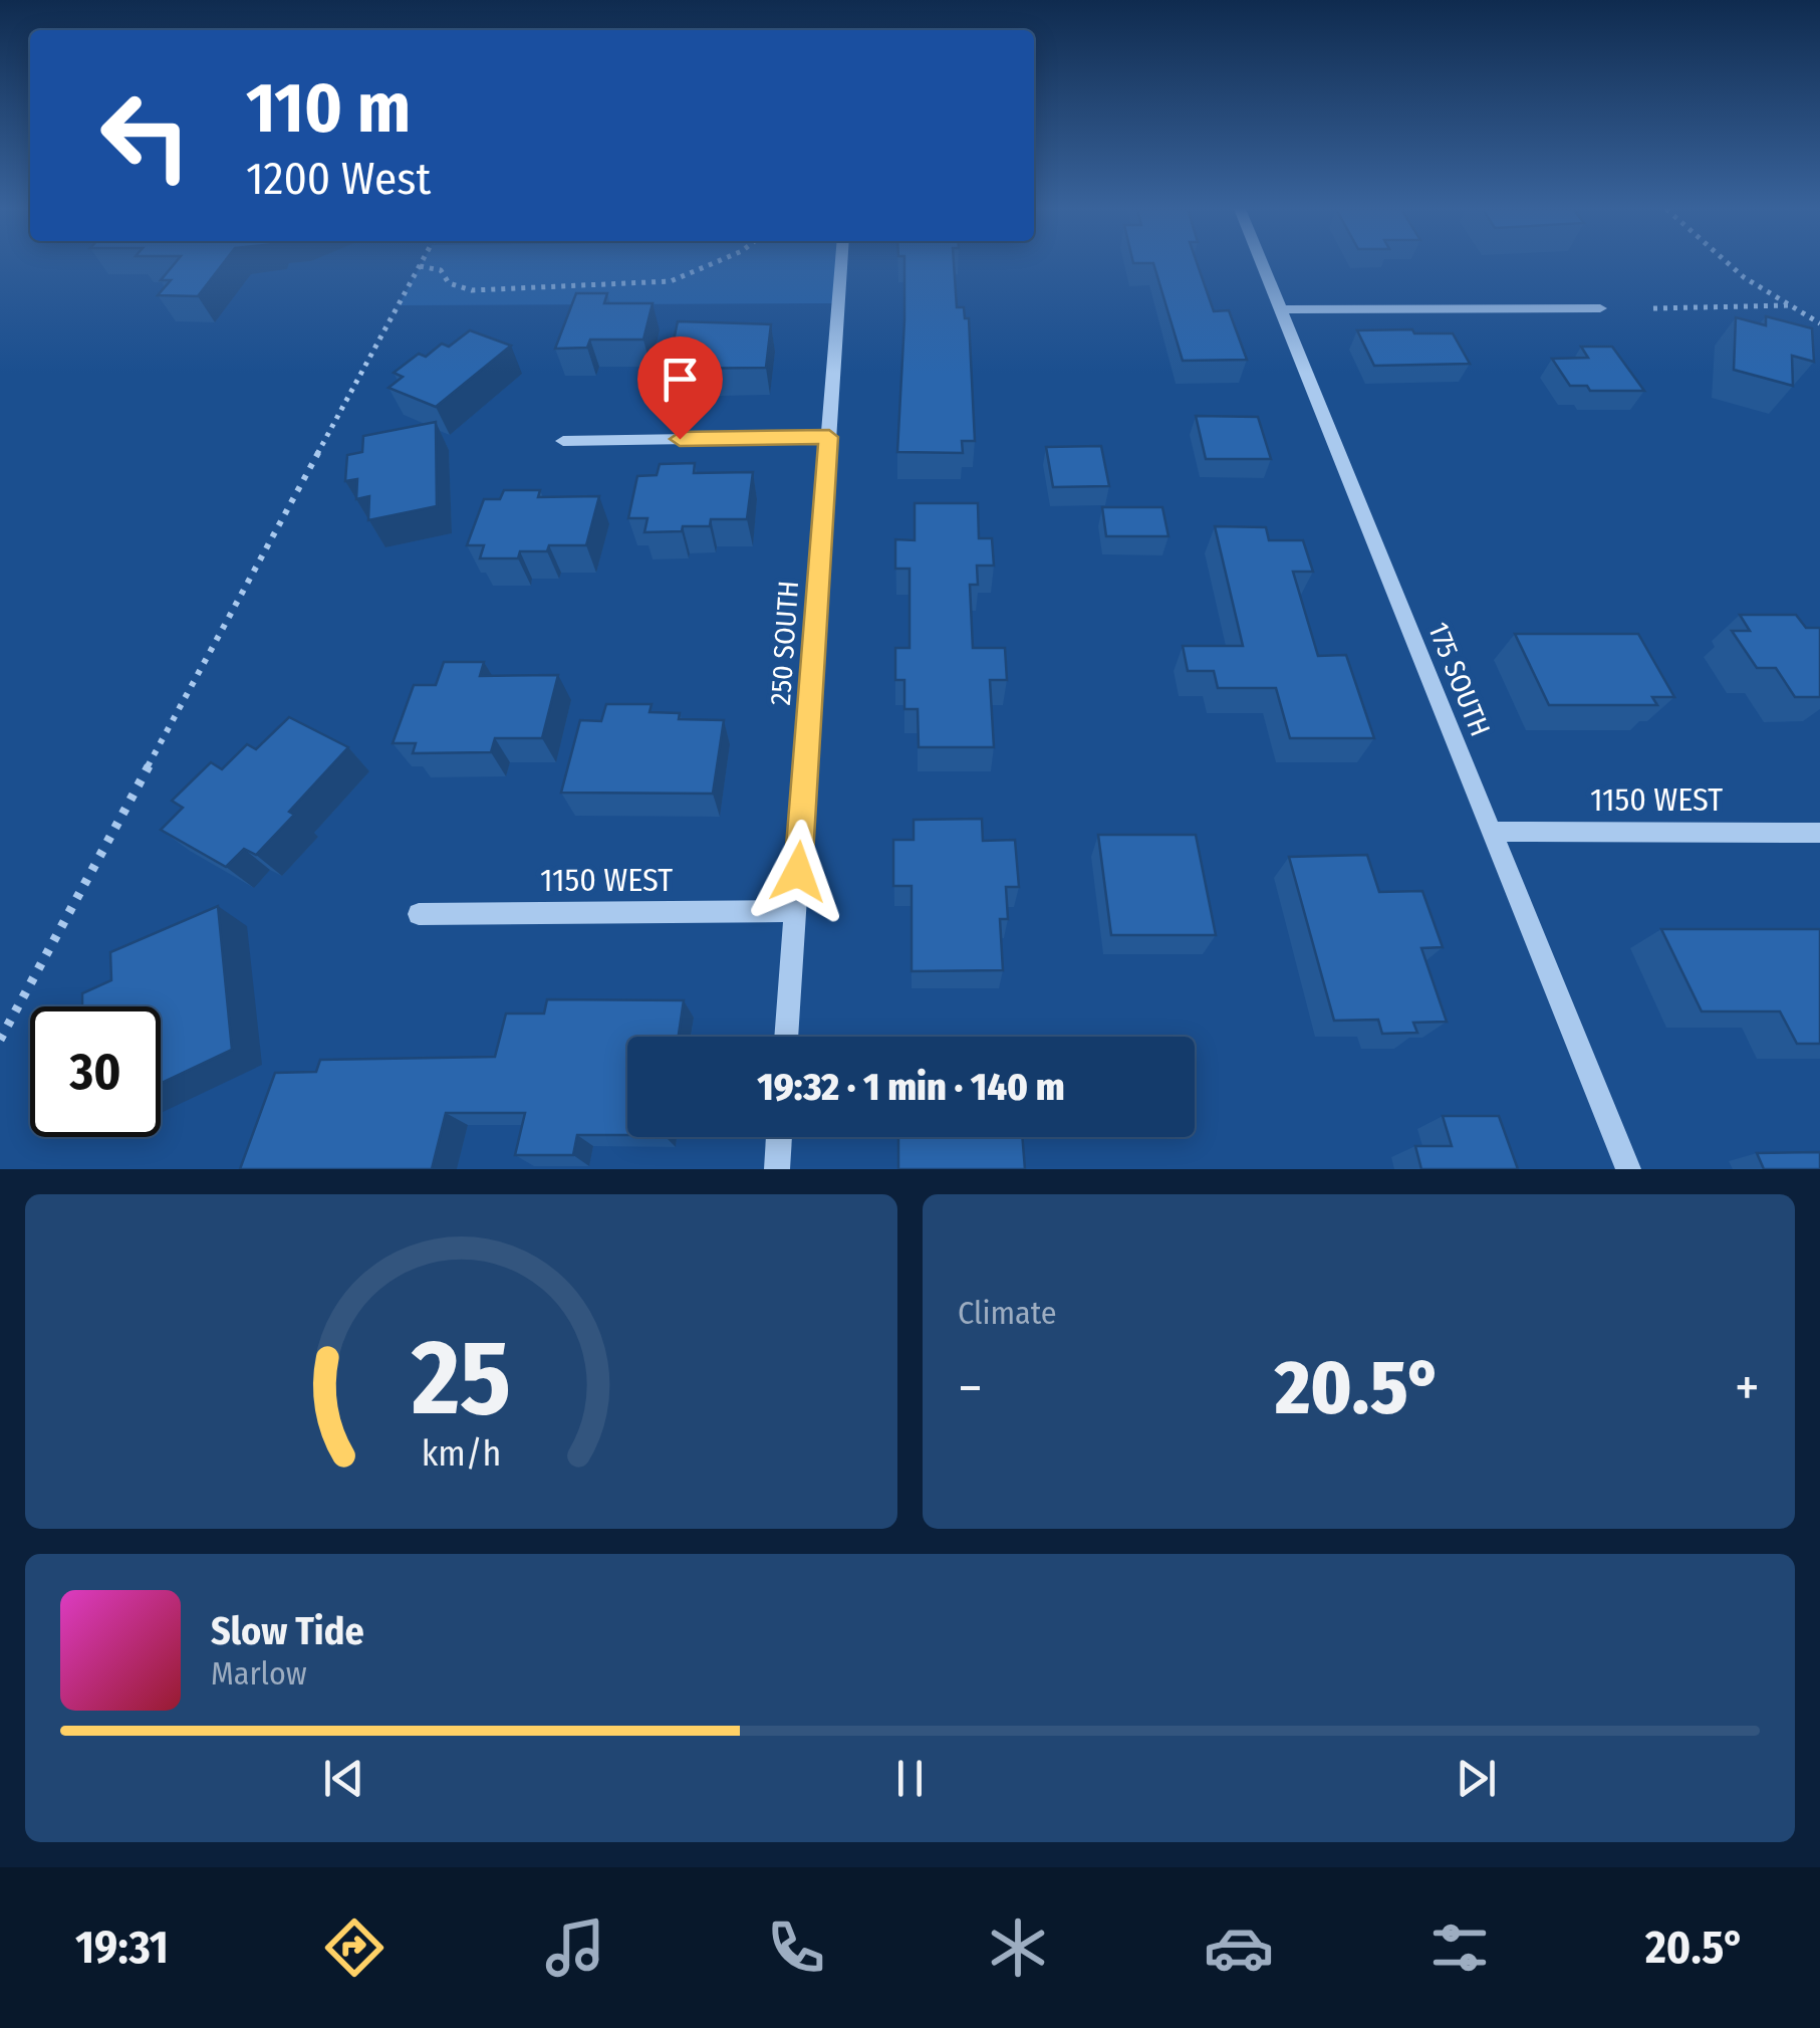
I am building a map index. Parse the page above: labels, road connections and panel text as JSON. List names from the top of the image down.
{
  "streets": {
    "street": ["250 SOUTH", "175 SOUTH", "1150 WEST"]
  },
  "crossings": [
    ["250 SOUTH", "1150 WEST"],
    ["175 SOUTH", "1150 WEST"]
  ],
  "page": {
    "turn": ["110 m", "1200 West"],
    "limit": "30",
    "trip": "19:32 · 1 min · 140 m",
    "tile": "Climate",
    "heat": ["−", "20.5°", "+"],
    "song": ["Slow Tide", "Marlow"],
    "tabs": ["19:31", "20.5°"],
    "gauge": ["25", "km/h"]
  }
}
